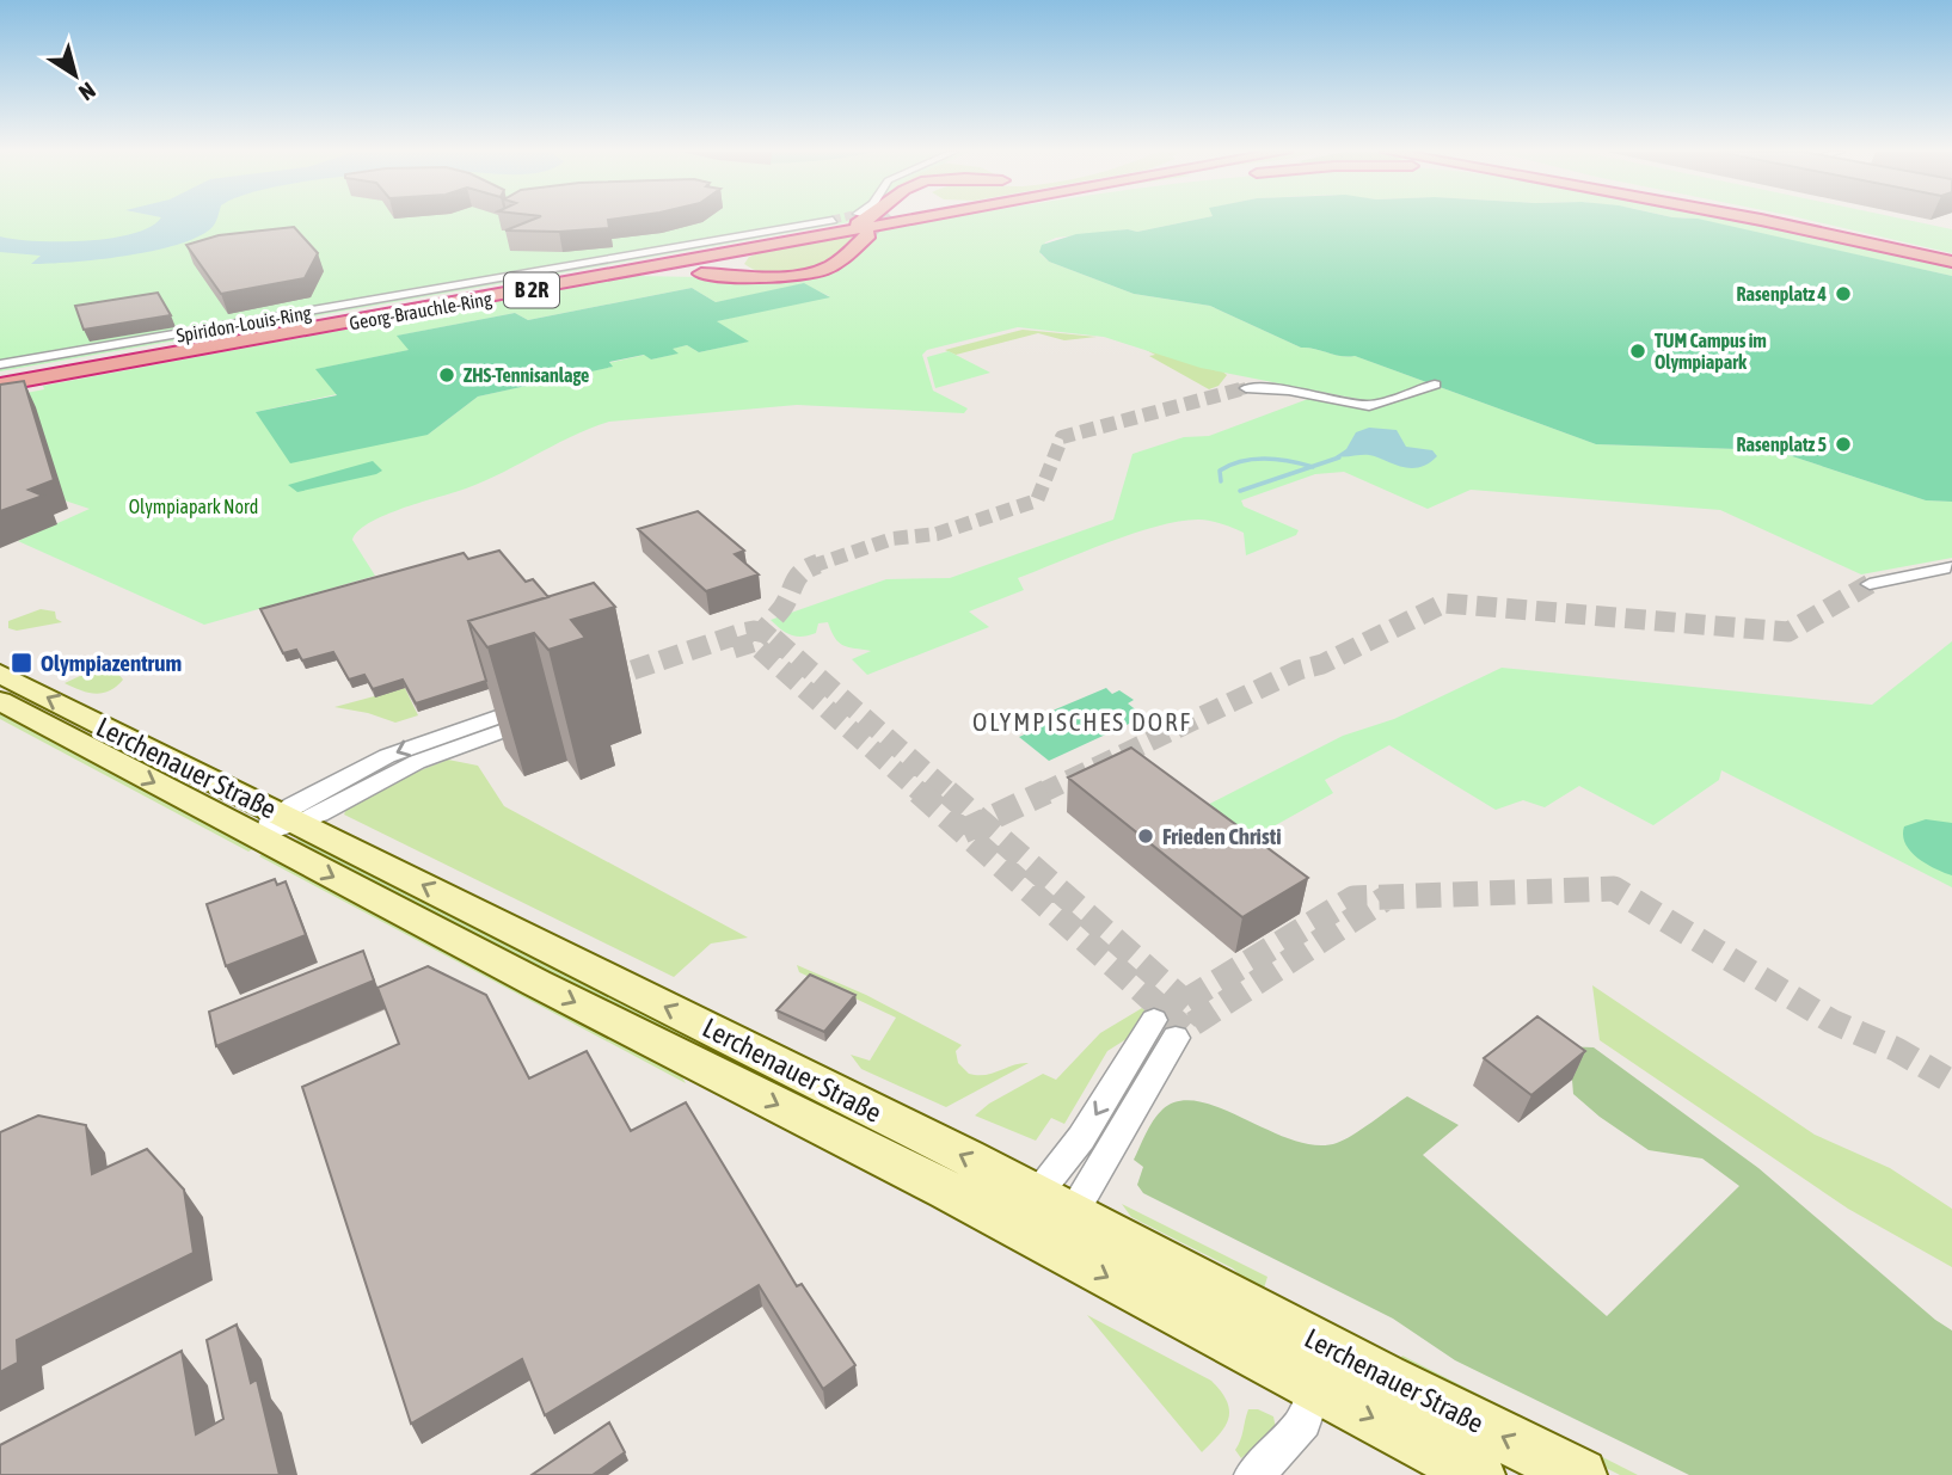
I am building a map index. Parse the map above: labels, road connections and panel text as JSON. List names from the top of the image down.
{
  "streets": {
    "highway": ["B 2R", "Georg-Brauchle-Ring"],
    "main road": ["Lerchenauer Straße"],
    "street": ["Spiridon-Louis-Ring"]
  },
  "districts": ["OLYMPISCHES DORF"],
  "parks": ["Olympiapark Nord"],
  "places": {
    "other": [
      "Rasenplatz 4",
      "TUM Campus im Olympiapark",
      "ZHS-Tennisanlage",
      "Rasenplatz 5",
      "Frieden Christi"
    ],
    "transit": ["Olympiazentrum"]
  },
  "north": "bottom right"
}
